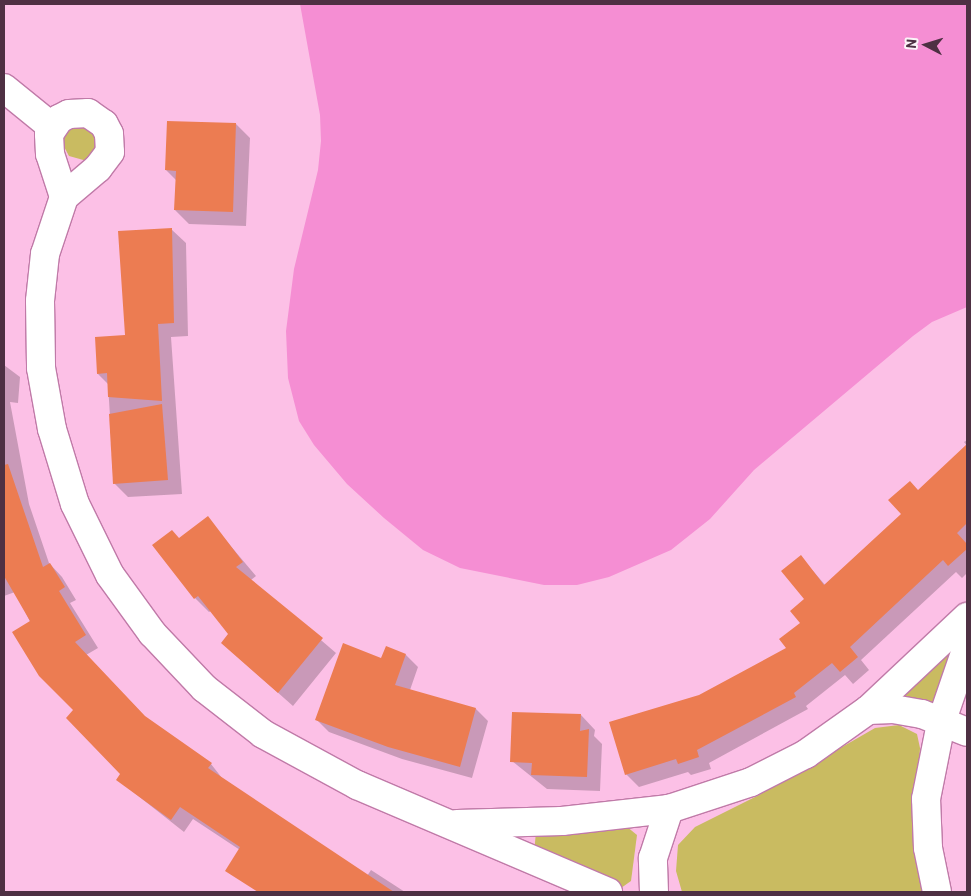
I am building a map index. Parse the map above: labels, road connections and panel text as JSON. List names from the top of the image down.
{
  "north": "left"
}
